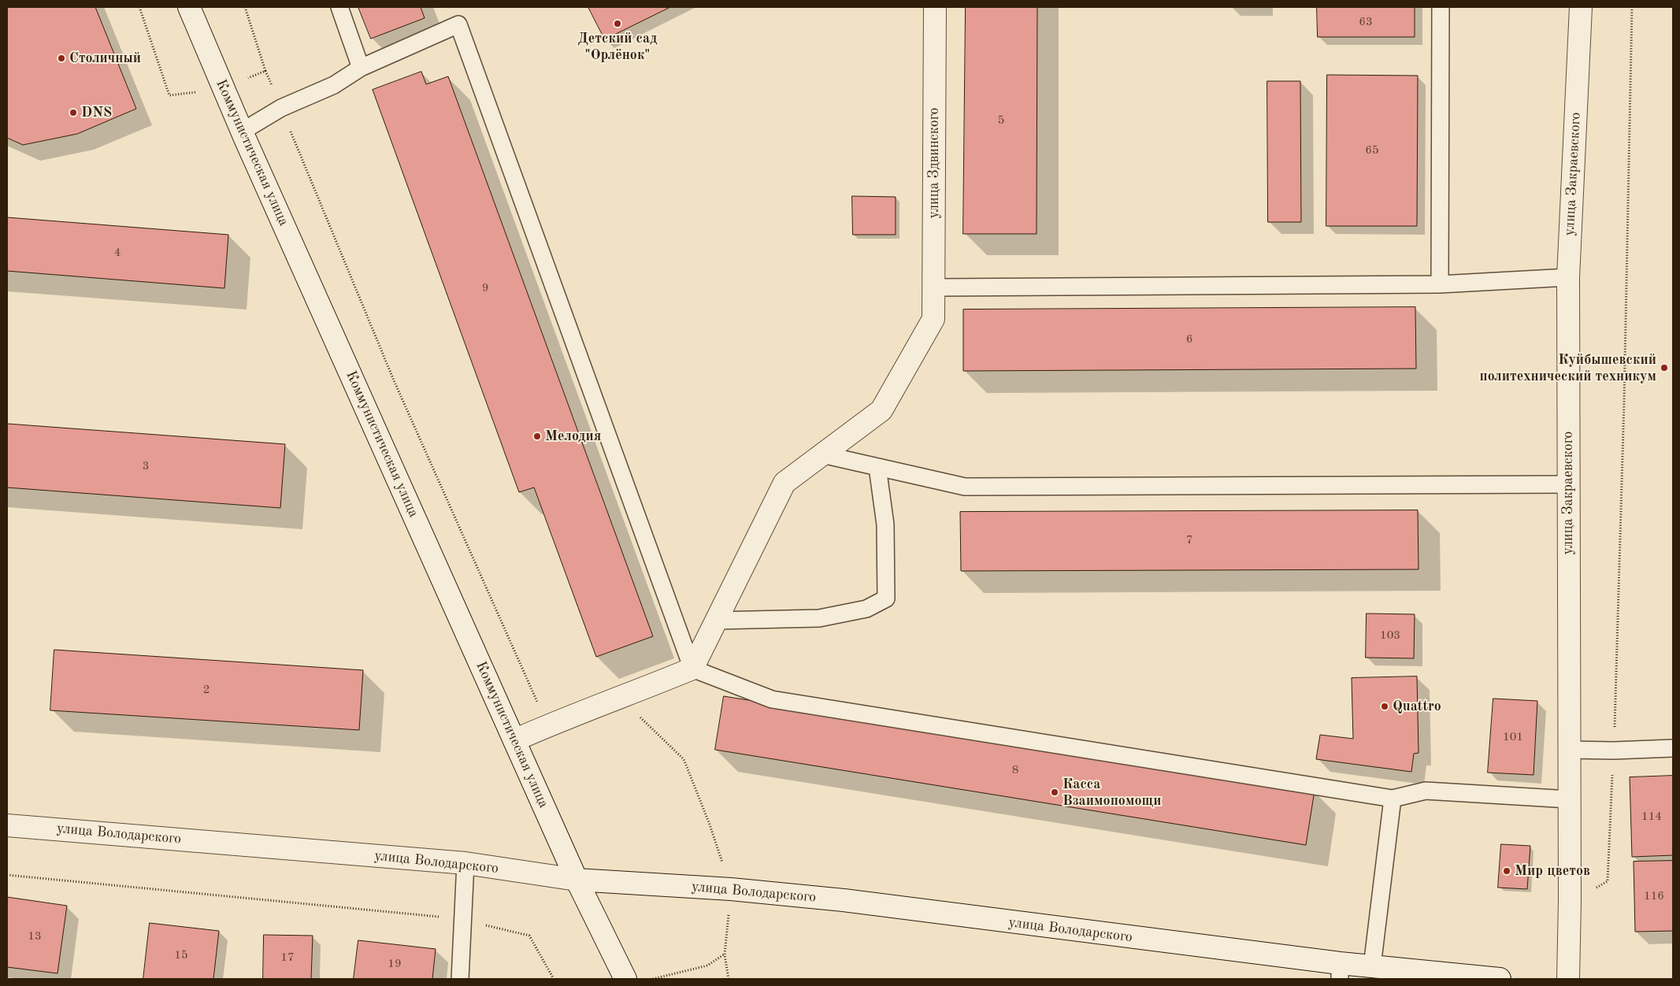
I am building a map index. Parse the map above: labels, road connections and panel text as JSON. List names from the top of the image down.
{
  "streets": {
    "street": [
      "Коммунистическая улица",
      "улица Здвинского",
      "улица Закраевского",
      "улица Володарского"
    ]
  },
  "crossings": [
    ["Коммунистическая улица", "улица Володарского"]
  ],
  "places": [
    "Детский сад \"Орлёнок\"",
    "Столичный",
    "DNS",
    "Куйбышевский политехнический техникум",
    "Мелодия",
    "Quattro",
    "Касса Взаимопомощи",
    "Мир цветов"
  ],
  "house_numbers": [
    "63",
    "5",
    "65",
    "4",
    "9",
    "6",
    "3",
    "7",
    "103",
    "2",
    "101",
    "8",
    "114",
    "116",
    "13",
    "15",
    "17",
    "19"
  ]
}
